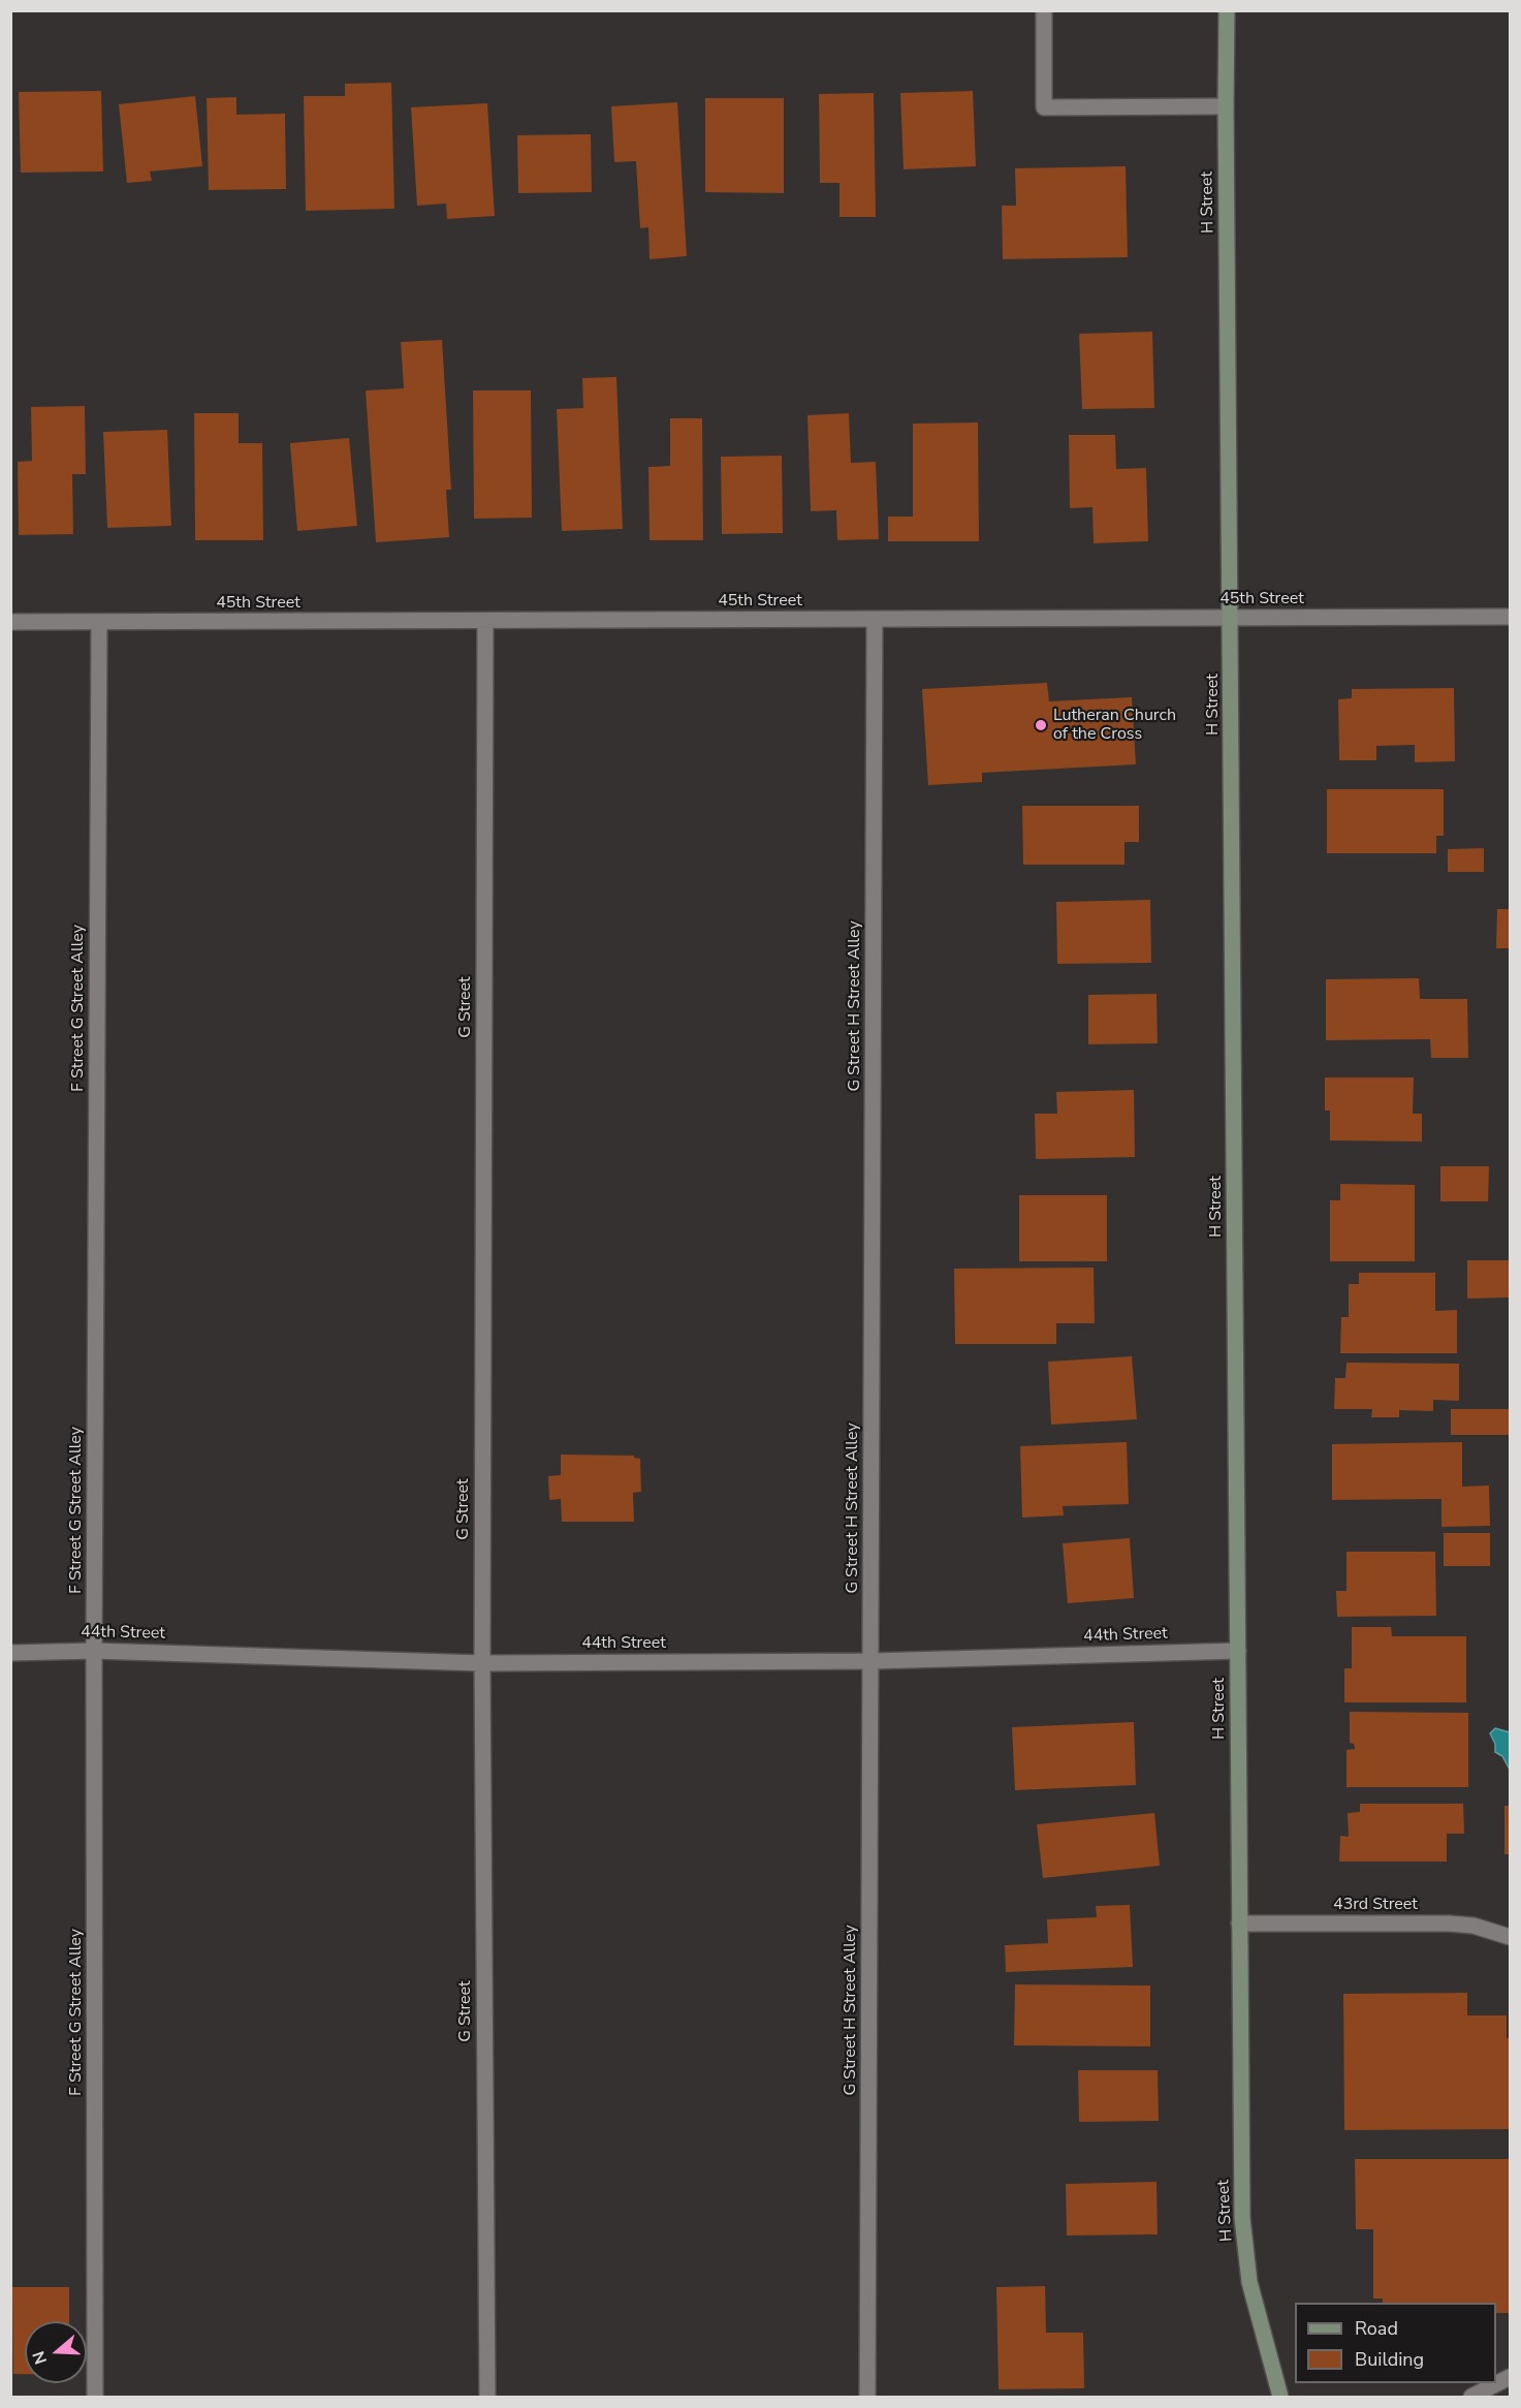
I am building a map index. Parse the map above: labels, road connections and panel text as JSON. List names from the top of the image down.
{
  "streets": {
    "main road": ["H Street"],
    "street": [
      "45th Street",
      "G Street H Street Alley",
      "G Street",
      "F Street G Street Alley",
      "44th Street",
      "43rd Street"
    ]
  },
  "crossings": [
    ["H Street", "45th Street"],
    ["H Street", "44th Street"],
    ["H Street", "43rd Street"],
    ["45th Street", "G Street H Street Alley"],
    ["45th Street", "G Street"],
    ["45th Street", "F Street G Street Alley"],
    ["G Street H Street Alley", "44th Street"],
    ["G Street", "44th Street"],
    ["F Street G Street Alley", "44th Street"]
  ],
  "places": ["Lutheran Church of the Cross"],
  "legend": ["Road", "Building"],
  "north": "left"
}
